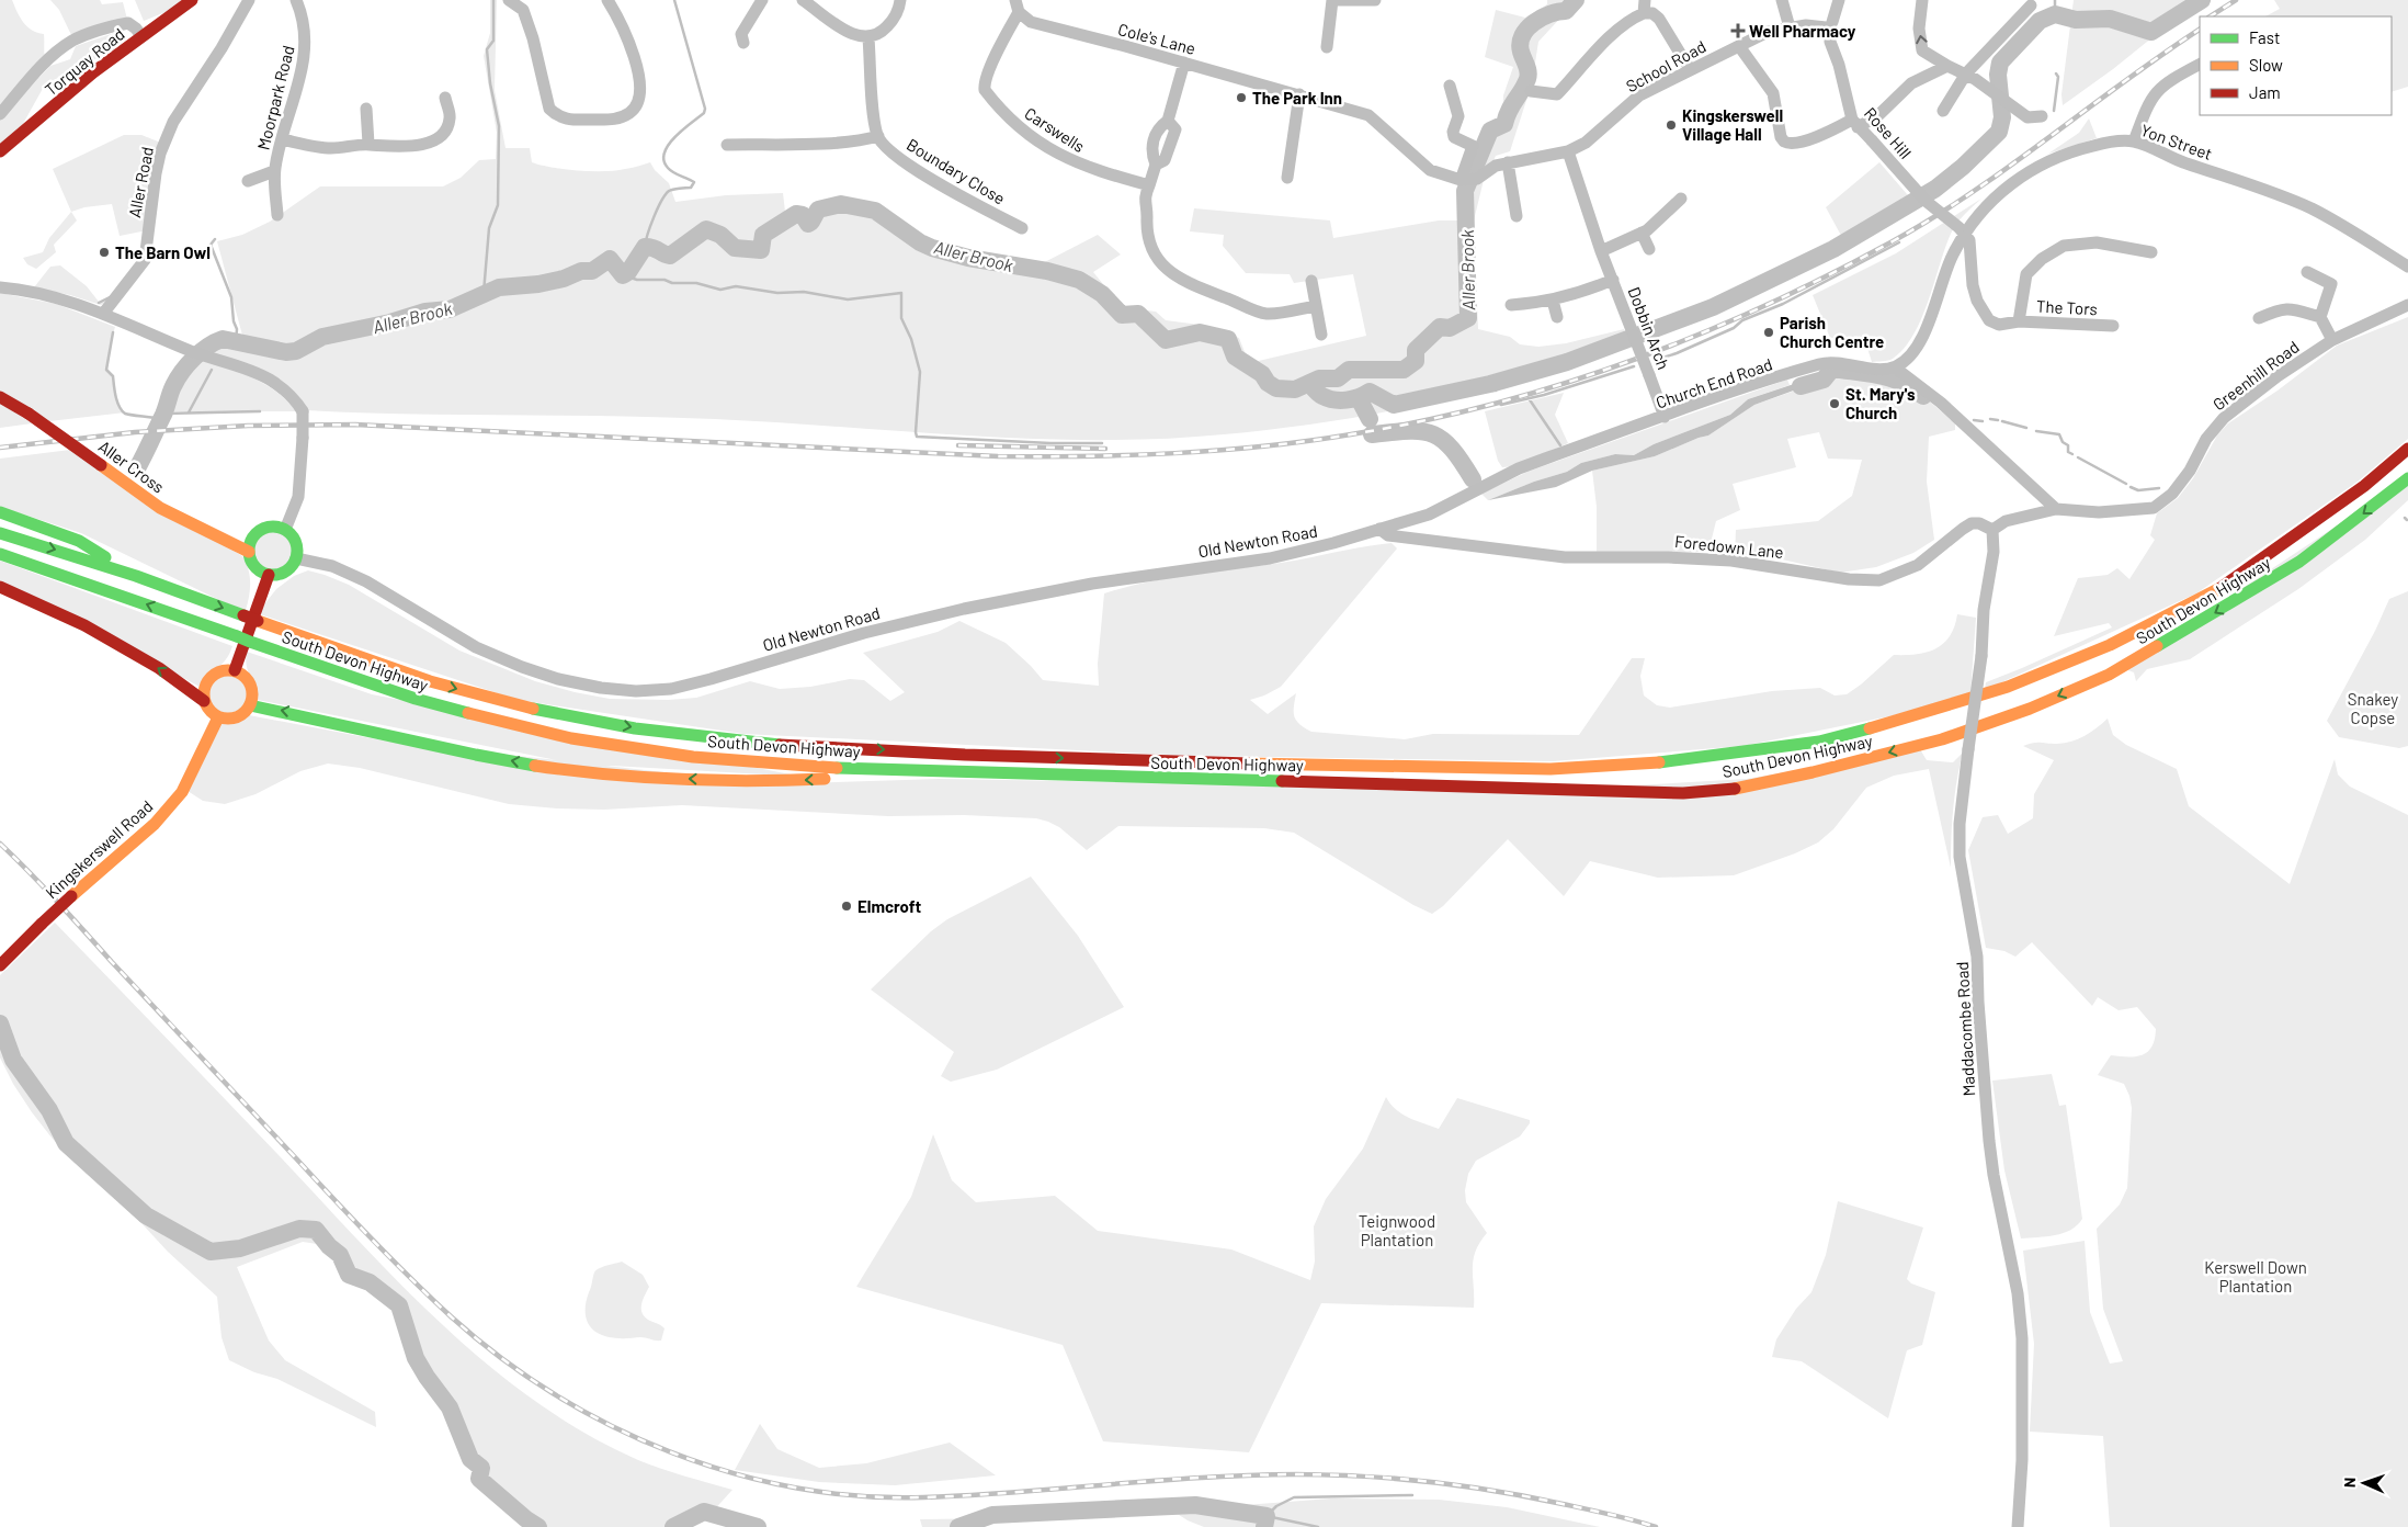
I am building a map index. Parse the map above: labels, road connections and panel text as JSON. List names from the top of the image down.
{
  "streets": {
    "main road": [
      "Torquay Road",
      "Aller Cross",
      "South Devon Highway",
      "Kingskerswell Road"
    ],
    "street": [
      "Cole's Lane",
      "School Road",
      "Moorpark Road",
      "Carswells",
      "Rose Hill",
      "Yon Street",
      "Boundary Close",
      "Aller Road",
      "The Tors",
      "Dobbin Arch",
      "Greenhill Road",
      "Church End Road",
      "Old Newton Road",
      "Foredown Lane",
      "Maddacombe Road"
    ]
  },
  "crossings": [
    ["Cole's Lane", "Carswells"],
    ["School Road", "Rose Hill"],
    ["School Road", "Dobbin Arch"],
    ["Rose Hill", "Yon Street"],
    ["Rose Hill", "The Tors"],
    ["Yon Street", "The Tors"],
    ["Yon Street", "Church End Road"],
    ["Dobbin Arch", "Church End Road"],
    ["Church End Road", "Old Newton Road"],
    ["Church End Road", "Foredown Lane"],
    ["Aller Cross", "Old Newton Road"],
    ["Old Newton Road", "Foredown Lane"],
    ["Foredown Lane", "Maddacombe Road"]
  ],
  "water": ["Aller Brook"],
  "parks": ["Snakey Copse", "Teignwood Plantation", "Kerswell Down Plantation"],
  "places": {
    "health": ["Well Pharmacy"],
    "other": [
      "The Park Inn",
      "Kingskerswell Village Hall",
      "The Barn Owl",
      "Parish Church Centre",
      "St. Mary's Church",
      "Elmcroft"
    ]
  },
  "legend": ["Fast", "Slow", "Jam"],
  "north": "left"
}
